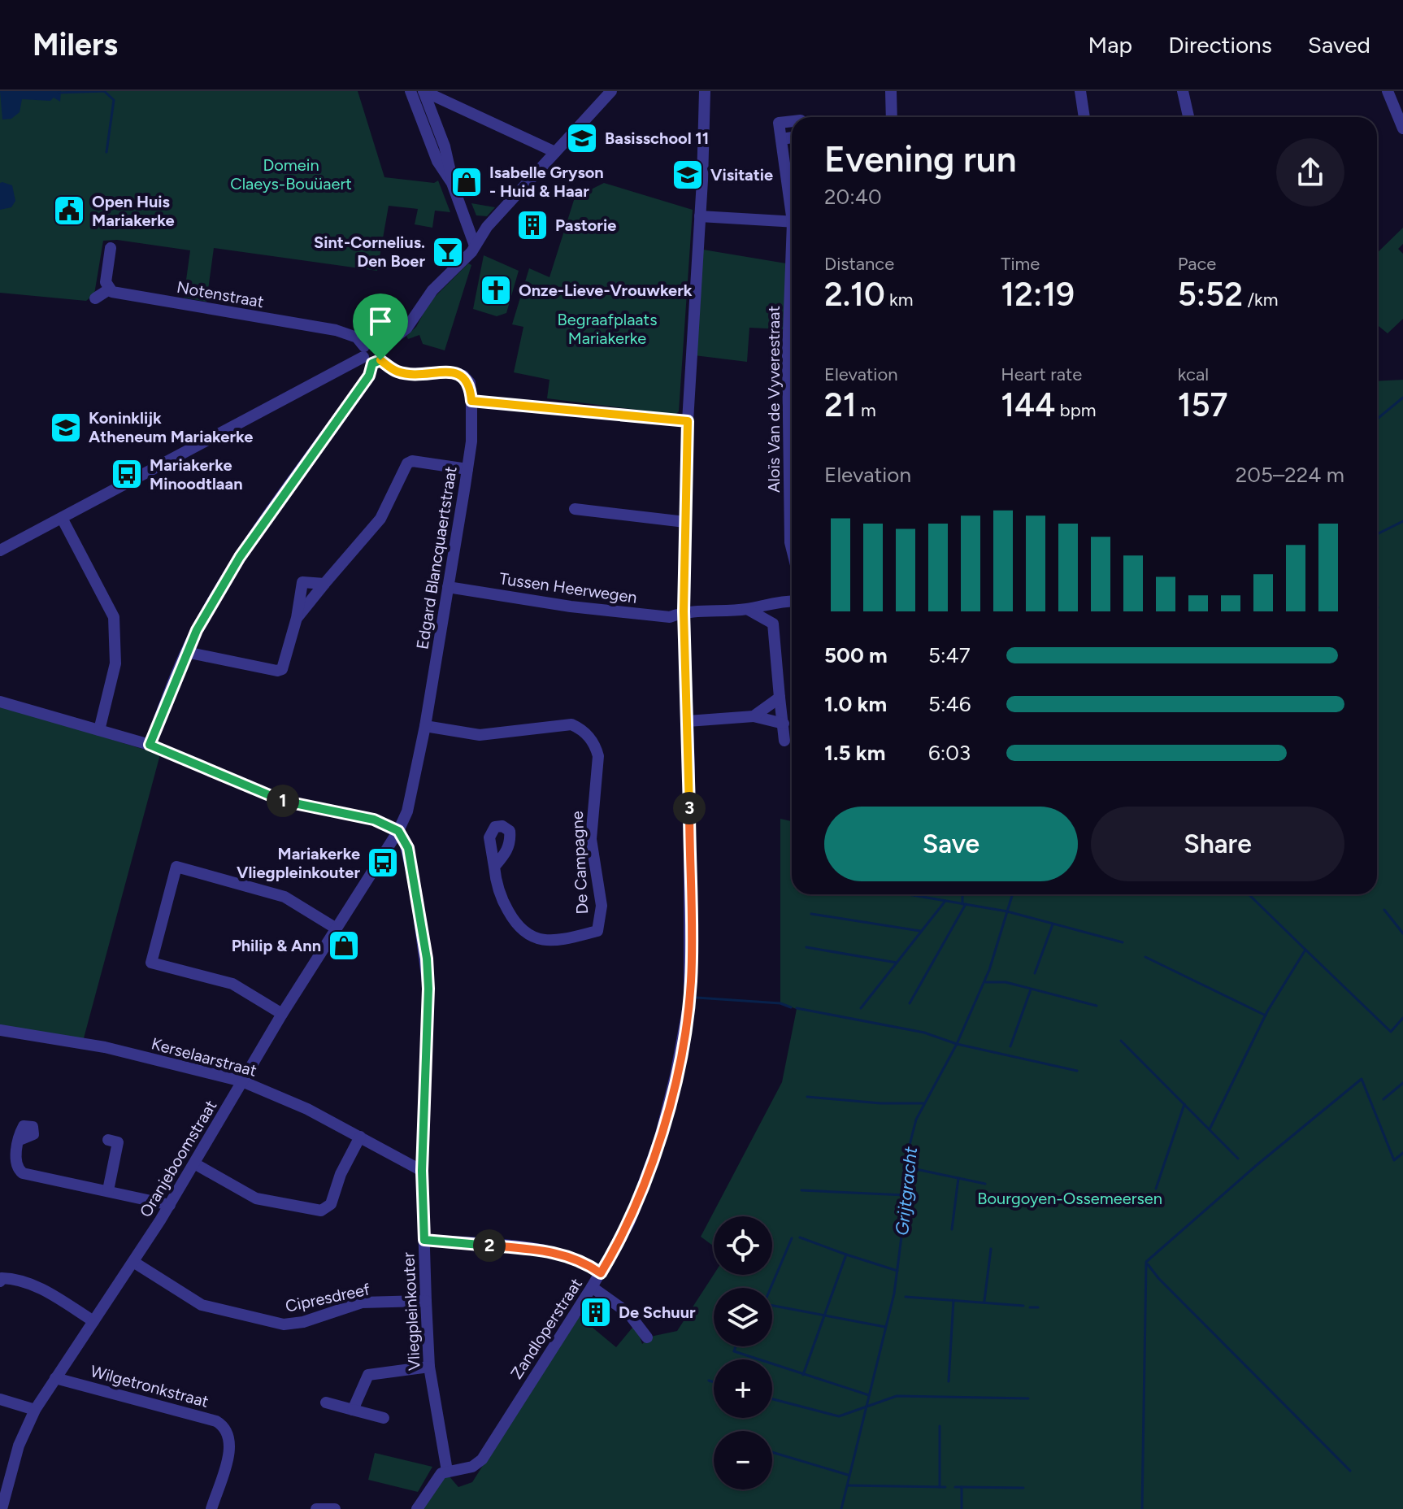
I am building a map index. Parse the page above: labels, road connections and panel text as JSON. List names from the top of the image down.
{
  "streets": {
    "street": [
      "Notenstraat",
      "Aloïs Van de Vyverestraat",
      "Edgard Blancquaertstraat",
      "Tussen Heerwegen",
      "De Campagne",
      "Kerselaarstraat",
      "Oranjeboomstraat",
      "Cipresdreef",
      "Vliegpleinkouter",
      "Zandloperstraat",
      "Wilgetronkstraat"
    ]
  },
  "crossings": [
    ["Notenstraat", "Edgard Blancquaertstraat"],
    ["Edgard Blancquaertstraat", "Tussen Heerwegen"],
    ["Edgard Blancquaertstraat", "De Campagne"],
    ["Edgard Blancquaertstraat", "Oranjeboomstraat"],
    ["Edgard Blancquaertstraat", "Vliegpleinkouter"],
    ["Tussen Heerwegen", "Zandloperstraat"],
    ["Kerselaarstraat", "Oranjeboomstraat"],
    ["Kerselaarstraat", "Vliegpleinkouter"],
    ["Oranjeboomstraat", "Cipresdreef"],
    ["Oranjeboomstraat", "Vliegpleinkouter"],
    ["Oranjeboomstraat", "Wilgetronkstraat"],
    ["Cipresdreef", "Vliegpleinkouter"],
    ["Vliegpleinkouter", "Zandloperstraat"]
  ],
  "water": ["Grijtgracht"],
  "parks": ["Domein Claeys-Bouüaert", "Begraafplaats Mariakerke", "Bourgoyen-Ossemeersen"],
  "places": {
    "school or university": ["Basisschool 11", "Visitatie", "Koninklijk Atheneum Mariakerke"],
    "shop": ["Isabelle Gryson - Huid & Haar", "Philip & Ann"],
    "public building": ["Open Huis Mariakerke"],
    "building": ["Pastorie", "De Schuur"],
    "bar": ["Sint-Cornelius. Den Boer"],
    "church": ["Onze-Lieve-Vrouwkerk"],
    "bus stop": ["Mariakerke Minoodtlaan", "Mariakerke Vliegpleinkouter"]
  },
  "page": {
    "header": "Milers",
    "nav": ["Map", "Directions", "Saved"],
    "heading": ["Evening run", "20:40"],
    "stats": [
      ["Distance", "2.10 km"],
      ["Time", "12:19"],
      ["Pace", "5:52 /km"],
      ["Elevation", "21 m"],
      ["Heart rate", "144 bpm"],
      ["kcal", "157"]
    ],
    "chart": ["Elevation", "205–224 m"],
    "list": [
      {
        "name": "500 m",
        "note": "5:47"
      },
      {
        "name": "1.0 km",
        "note": "5:46"
      },
      {
        "name": "1.5 km",
        "note": "6:03"
      }
    ],
    "pins": ["1", "3", "2"],
    "buttons": ["Save", "Share"],
    "map_buttons": ["+", "−"]
  }
}
